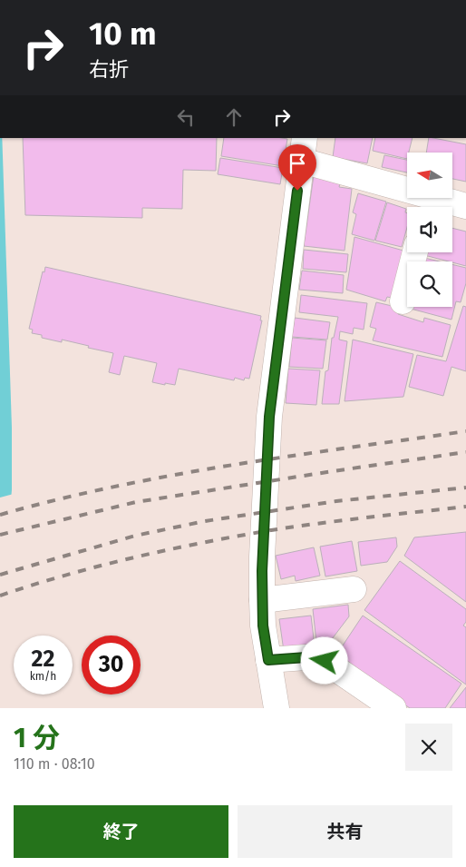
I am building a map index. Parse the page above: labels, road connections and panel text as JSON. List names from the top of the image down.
{
  "north": "left",
  "page": {
    "turn": ["10 m", "右折"],
    "speed": "22 km/h",
    "limit": "30",
    "heading": ["1 分", "110 m · 08:10"],
    "buttons": ["終了", "共有"]
  }
}
